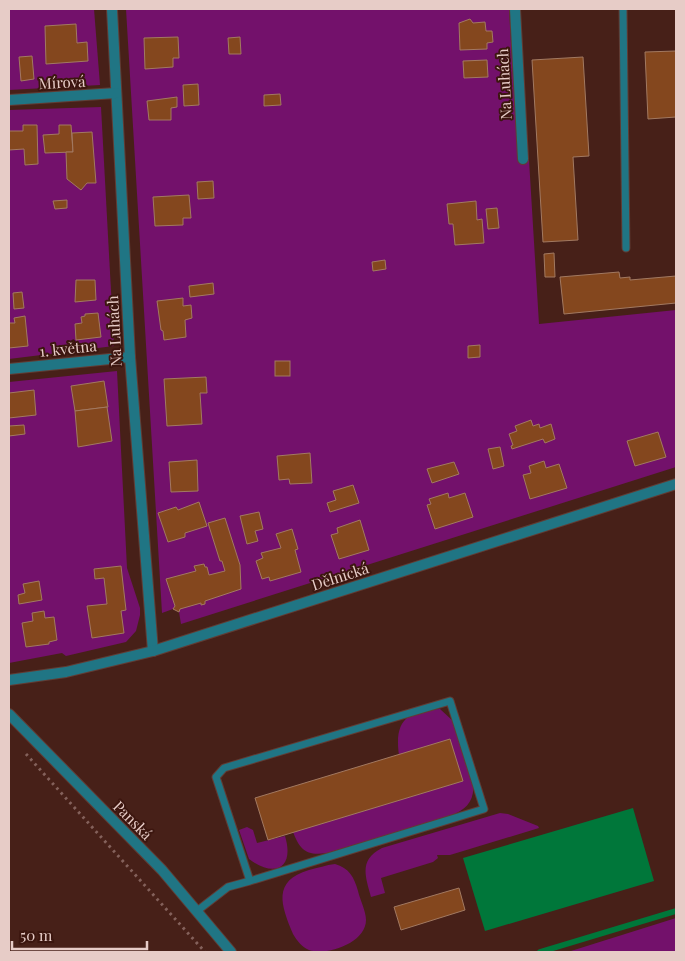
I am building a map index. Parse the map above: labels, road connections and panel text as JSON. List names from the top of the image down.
{
  "streets": {
    "street": [
      "Mírová",
      "Na Luhách",
      "1. května",
      "Dělnická",
      "Panská"
    ]
  },
  "crossings": [
    ["Mírová", "Na Luhách"],
    ["Na Luhách", "1. května"],
    ["Na Luhách", "Dělnická"]
  ],
  "scale_bar": "50 m"
}
